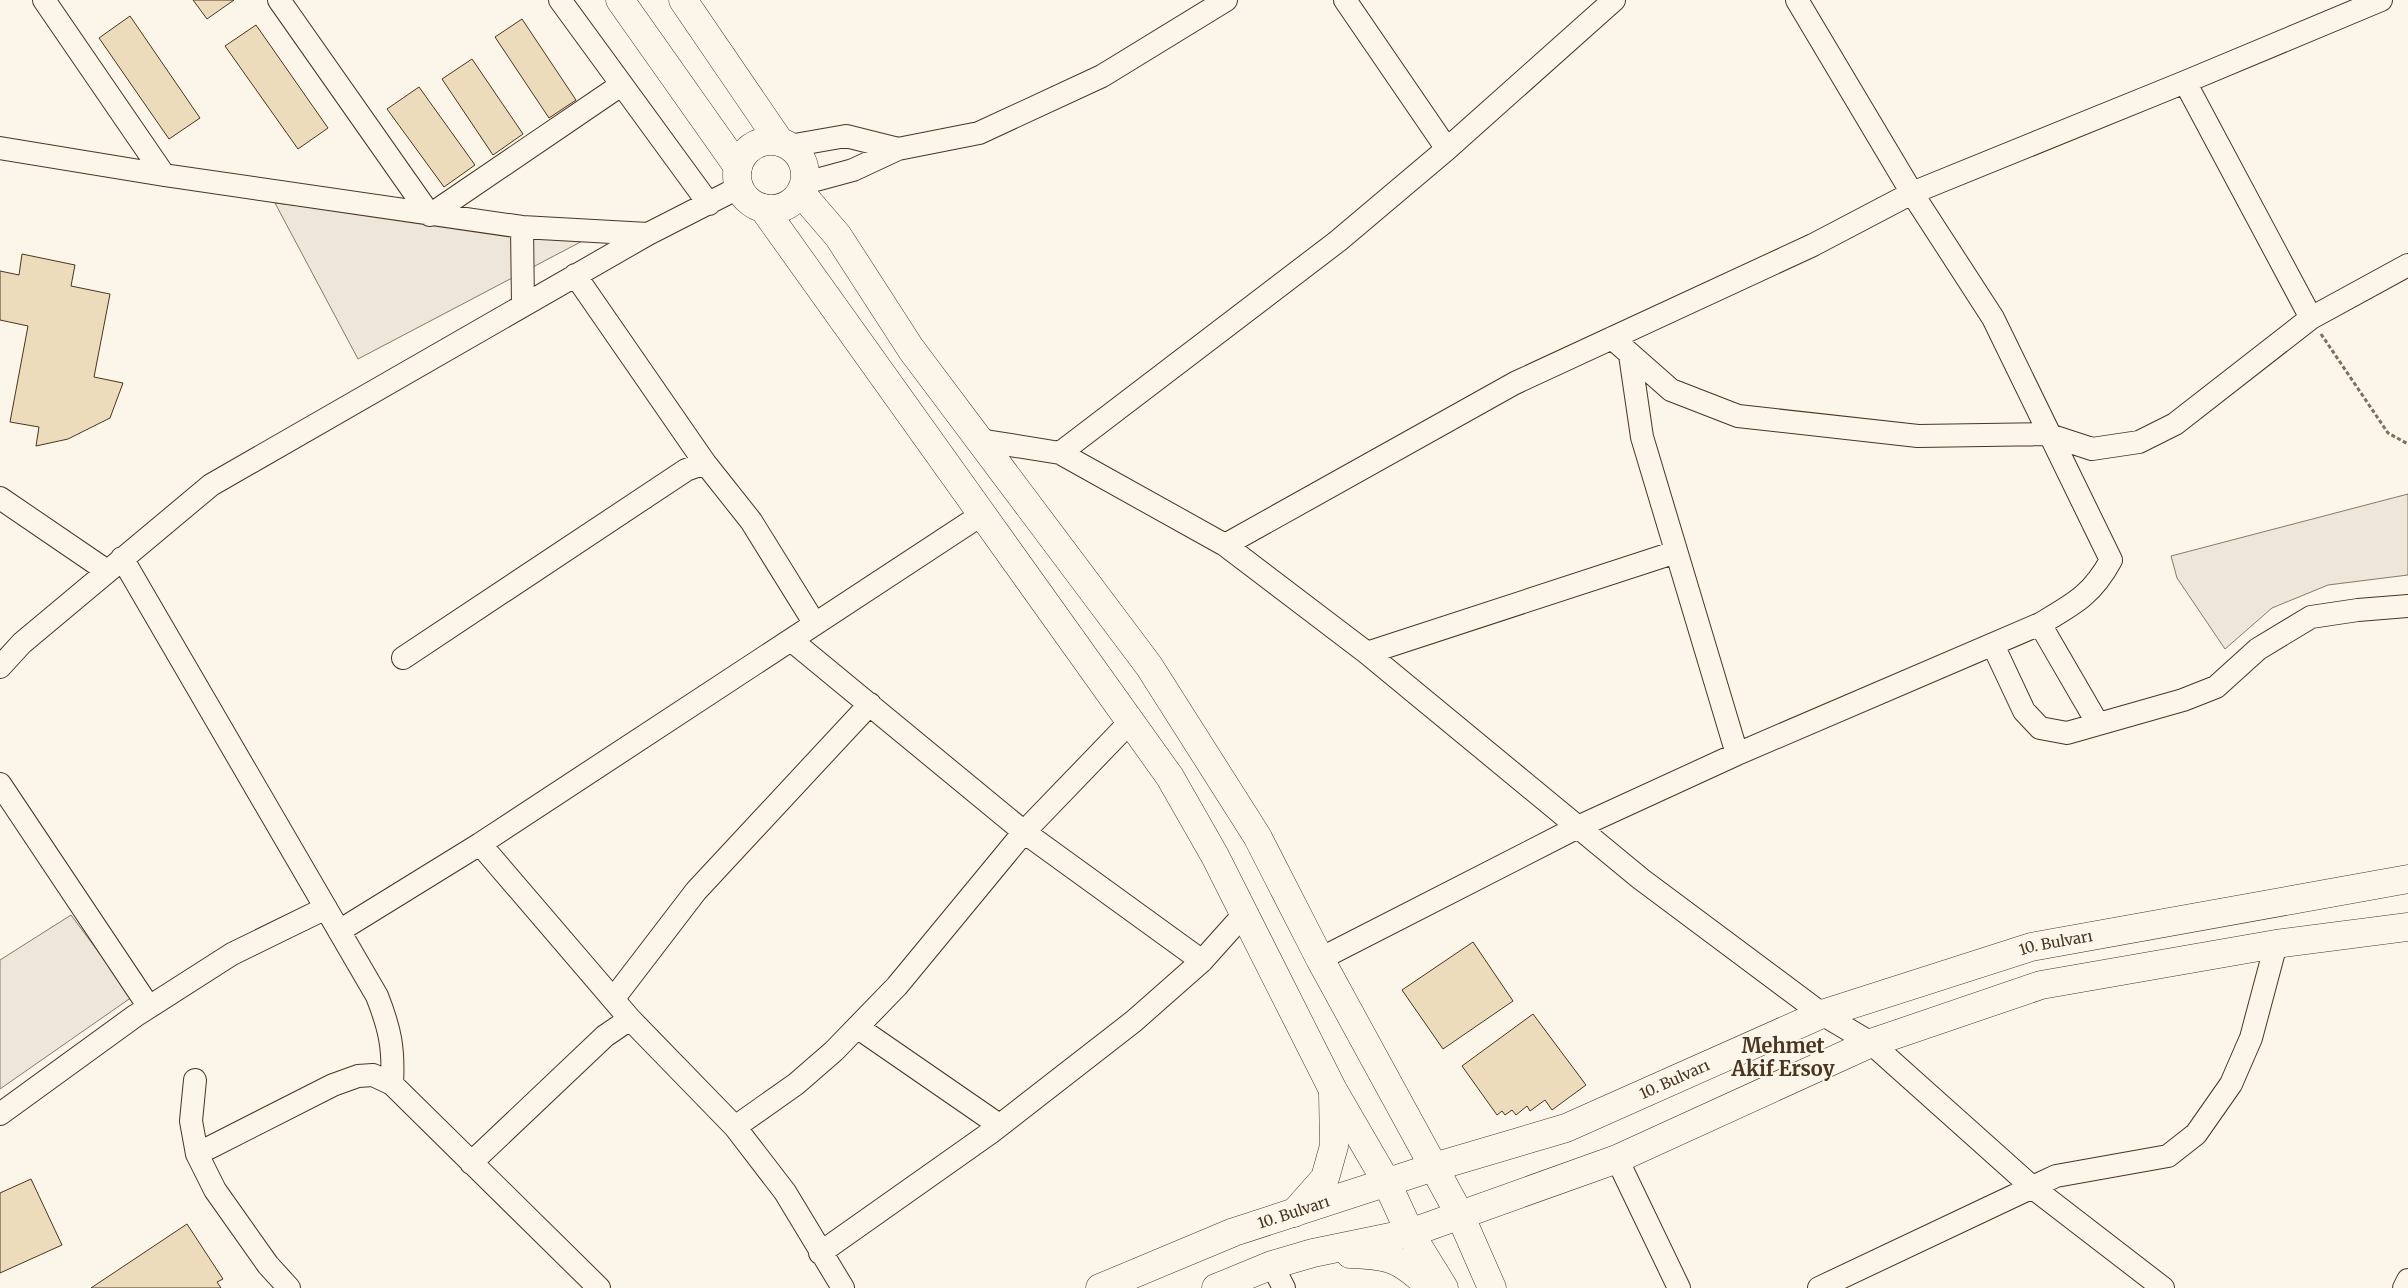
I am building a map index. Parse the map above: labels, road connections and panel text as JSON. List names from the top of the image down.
{
  "streets": {
    "main road": ["10. Bulvarı"]
  },
  "districts": ["Mehmet Akif Ersoy"]
}
